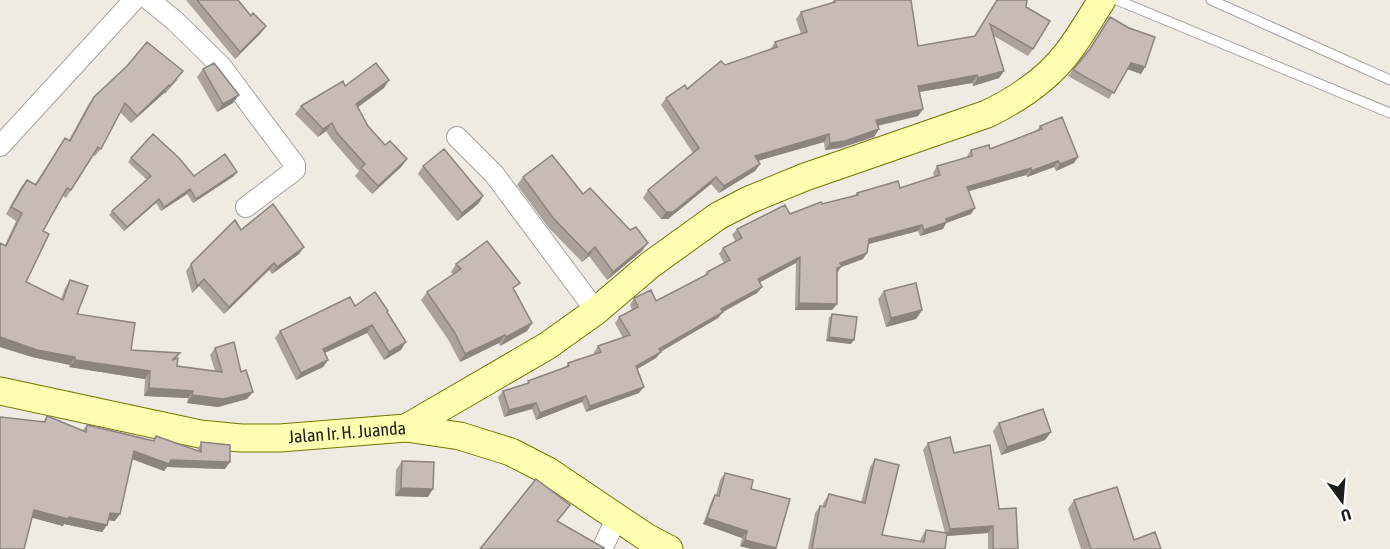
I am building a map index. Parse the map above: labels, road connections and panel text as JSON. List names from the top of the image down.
{
  "streets": {
    "street": ["Jalan Ir. H. Juanda"]
  },
  "north": "bottom"
}
